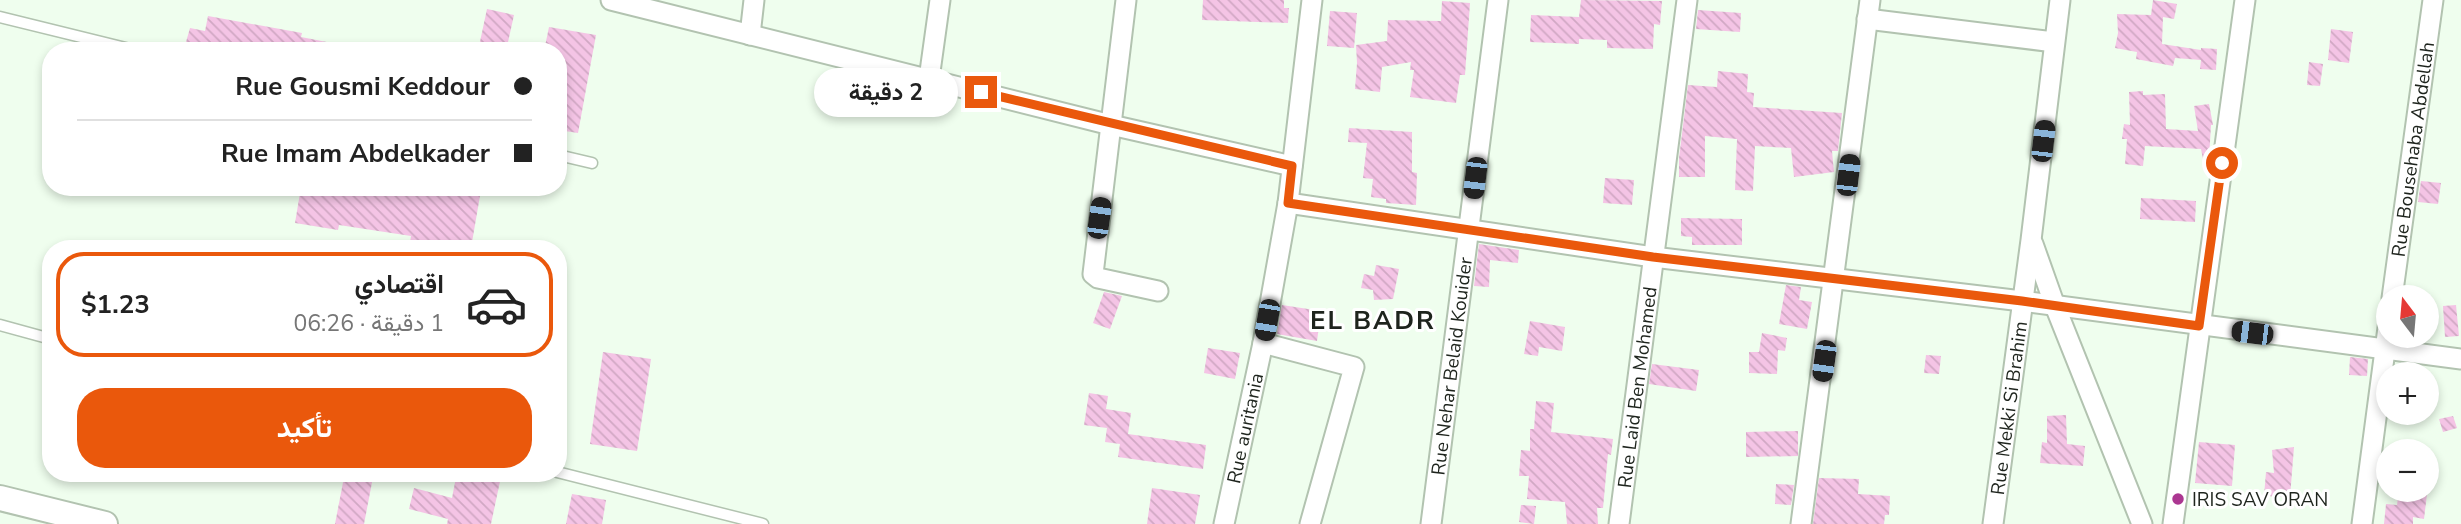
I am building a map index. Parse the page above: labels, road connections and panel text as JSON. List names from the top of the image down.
{
  "streets": {
    "street": [
      "Rue Bousehaba Abdellah",
      "Rue Nehar Belaid Kouider",
      "Rue Laid Ben Mohamed",
      "Rue Mekki Si Brahim",
      "Rue auritania"
    ]
  },
  "districts": ["EL BADR"],
  "places": ["IRIS SAV ORAN"],
  "north": "top",
  "page": {
    "banner": ["Rue Gousmi Keddour", "Rue Imam Abdelkader"],
    "bubble": "2 دقيقة",
    "list": [
      {
        "name": "اقتصادي",
        "note": "1 دقيقة · 06:26",
        "value": "$1.23"
      }
    ],
    "map_buttons": ["+", "−"],
    "buttons": "تأكيد"
  }
}
